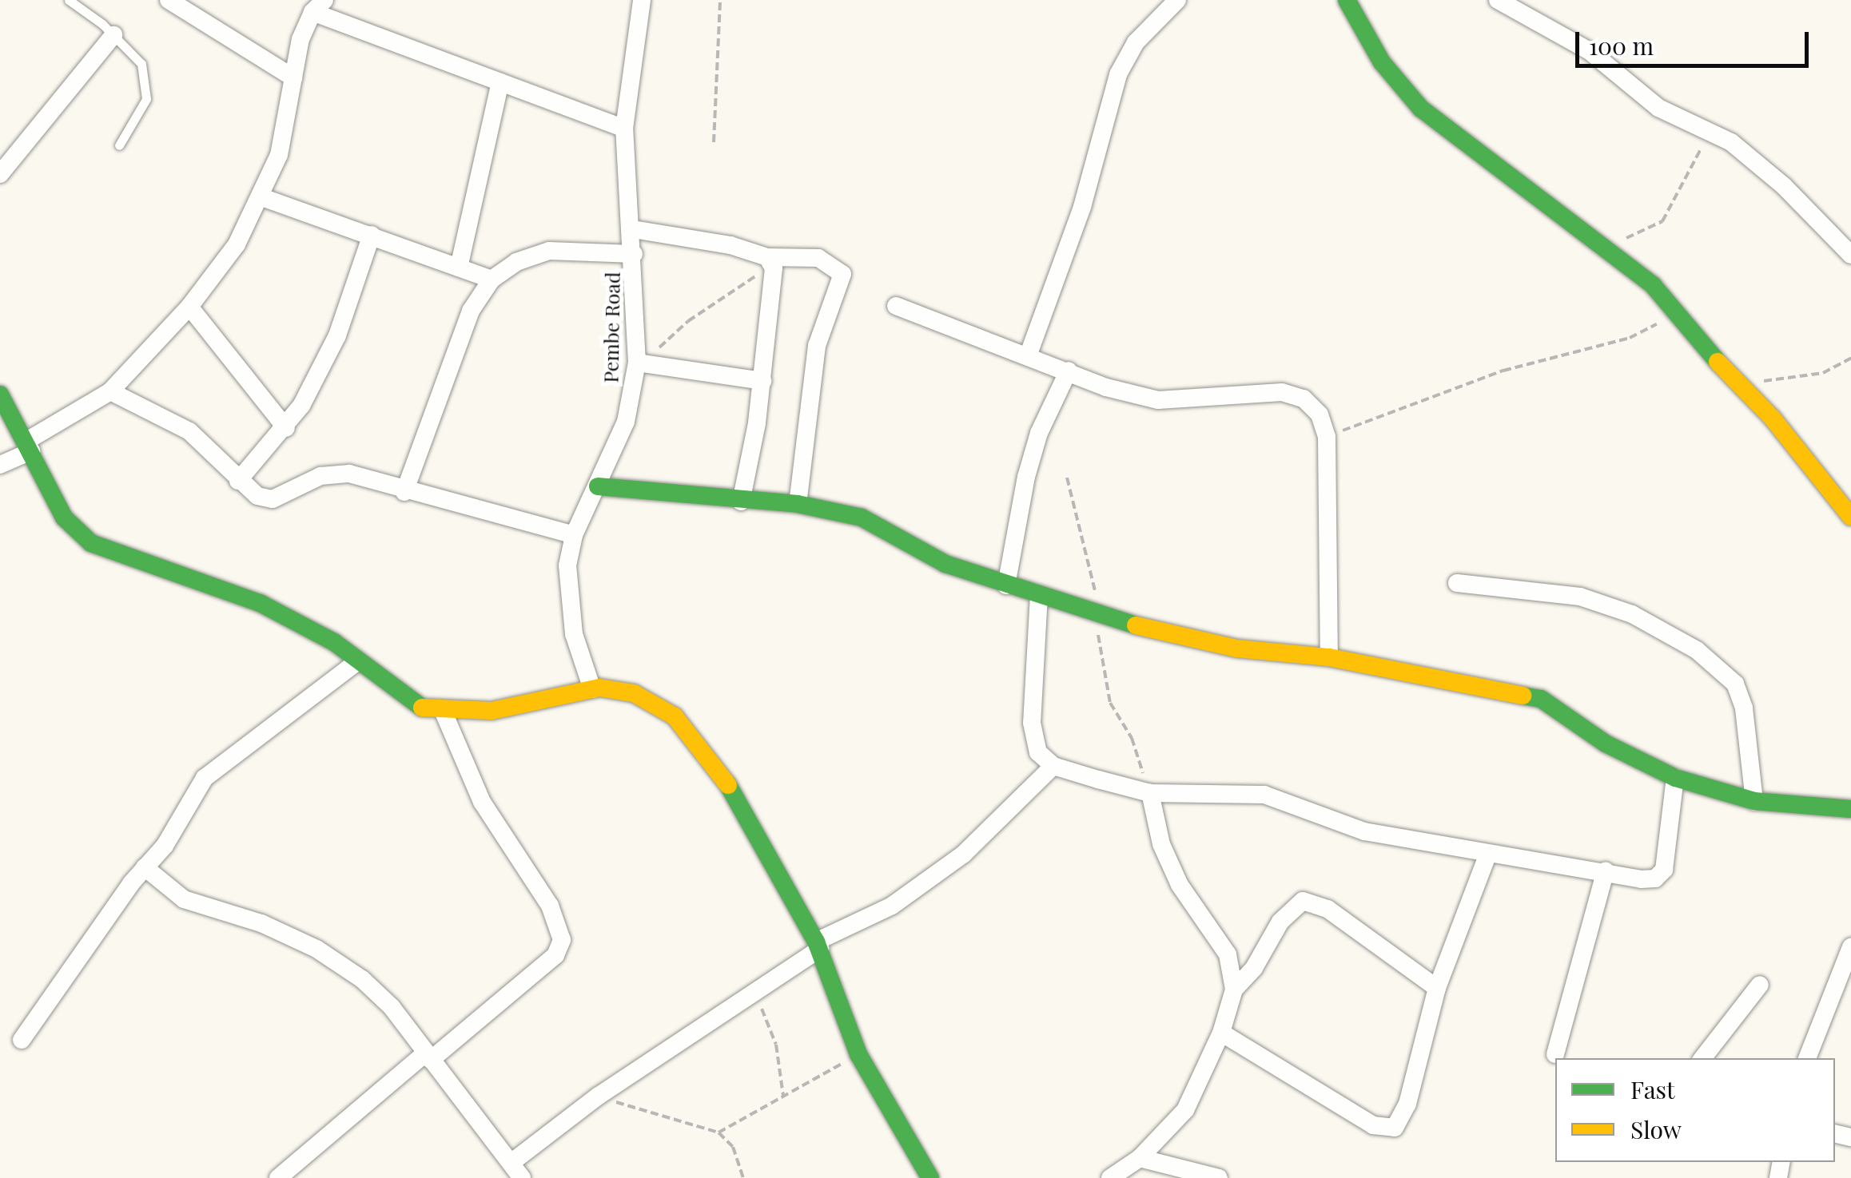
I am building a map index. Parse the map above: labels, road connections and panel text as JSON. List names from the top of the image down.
{
  "streets": {
    "street": ["Pembe Road"]
  },
  "legend": ["Fast", "Slow"],
  "scale_bar": "100 m"
}
